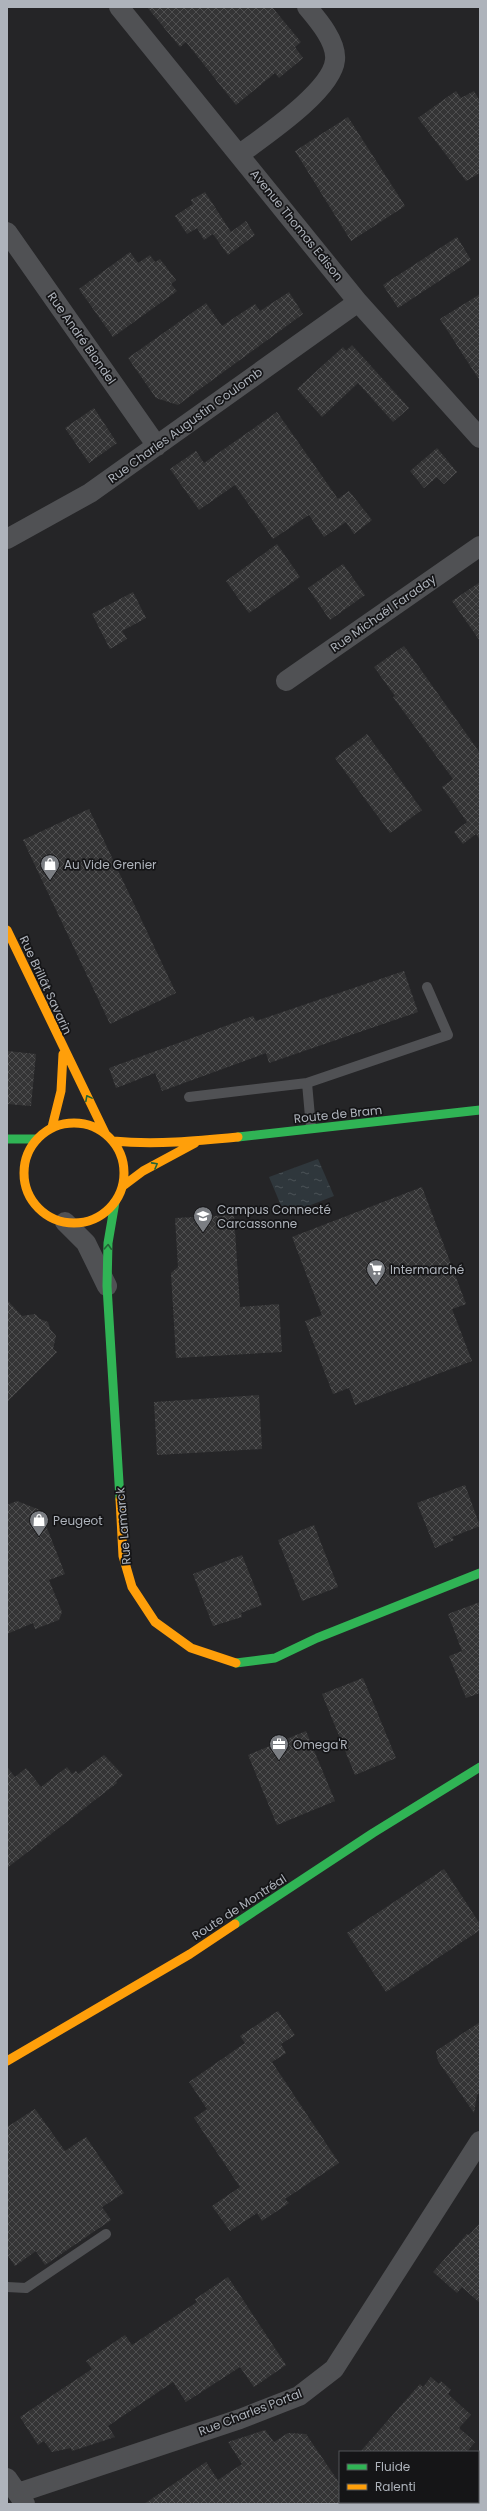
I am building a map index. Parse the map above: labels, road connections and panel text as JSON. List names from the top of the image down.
{
  "streets": {
    "main road": [
      "Rue Brillât Savarin",
      "Route de Bram",
      "Rue Lamarck",
      "Route de Montréal"
    ],
    "street": [
      "Avenue Thomas Edison",
      "Rue André Blondel",
      "Rue Charles Augustin Coulomb",
      "Rue Michaël Faraday",
      "Rue Charles Portal"
    ]
  },
  "crossings": [
    ["Avenue Thomas Edison", "Rue Charles Augustin Coulomb"],
    ["Rue André Blondel", "Rue Charles Augustin Coulomb"],
    ["Rue Brillât Savarin", "Route de Bram"],
    ["Rue Brillât Savarin", "Rue Lamarck"],
    ["Route de Bram", "Rue Lamarck"]
  ],
  "places": {
    "shop": ["Au Vide Grenier", "Peugeot"],
    "school or university": ["Campus Connecté Carcassonne"],
    "supermarket": ["Intermarché"],
    "office": ["Omega'R"]
  },
  "legend": ["Fluide", "Ralenti"]
}
